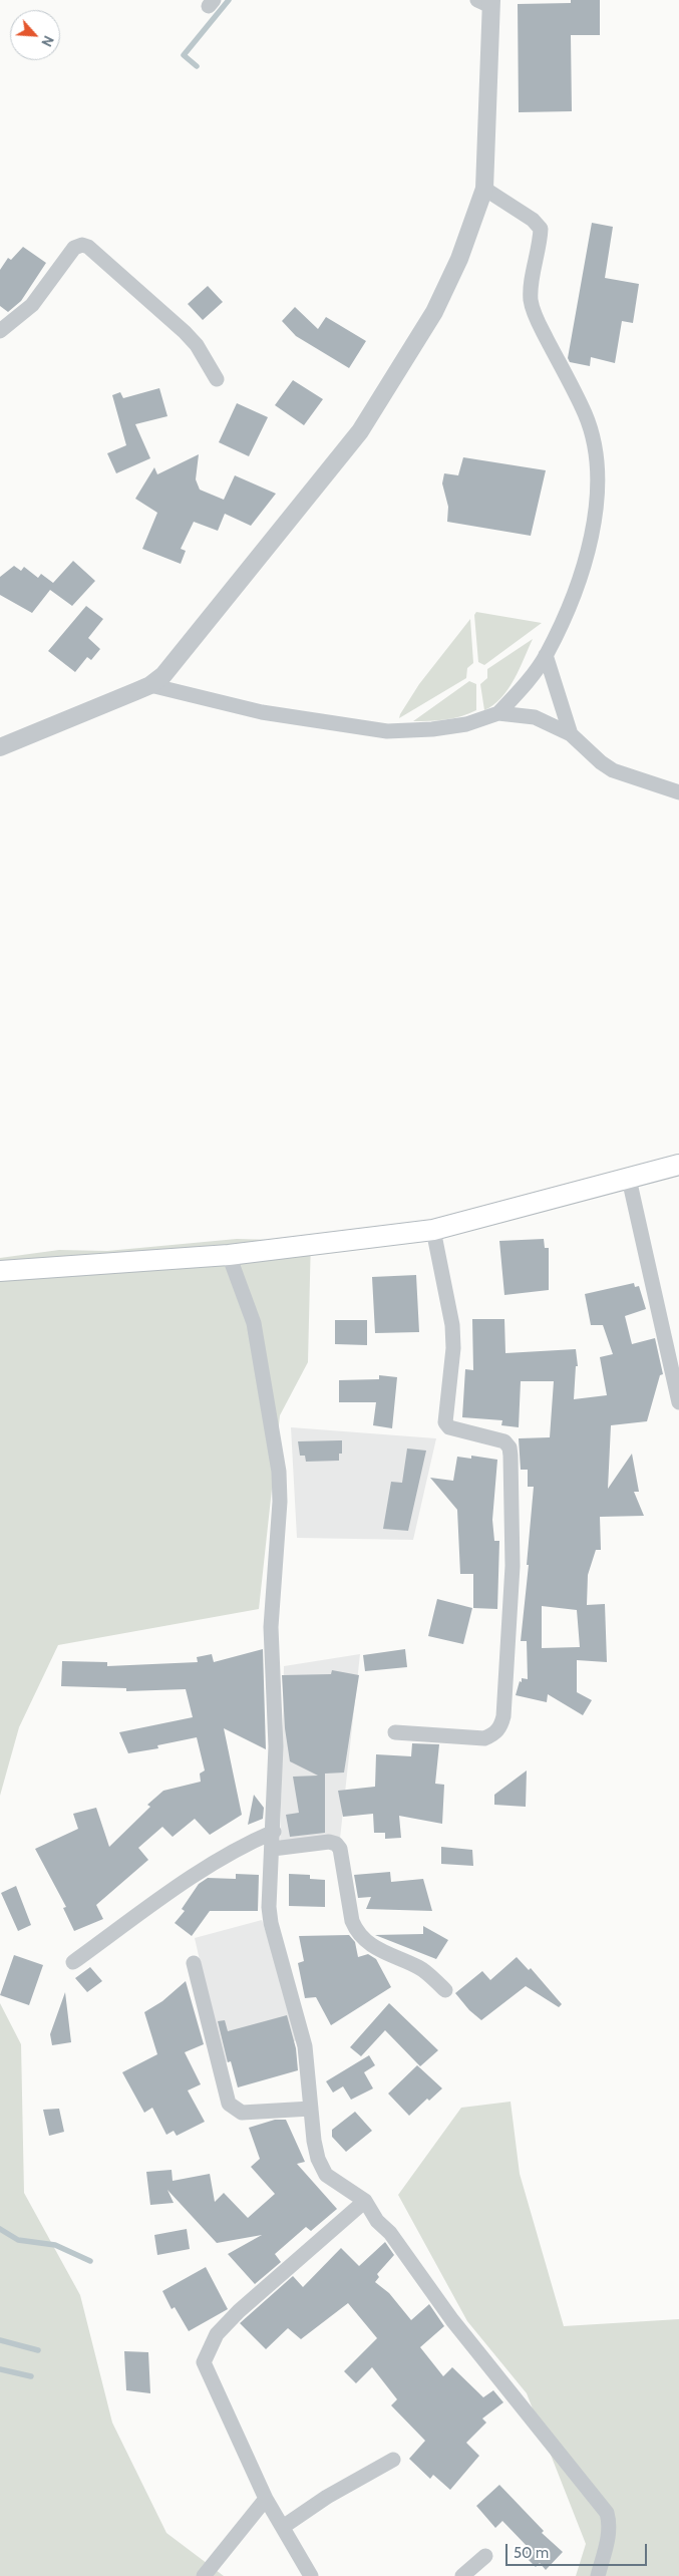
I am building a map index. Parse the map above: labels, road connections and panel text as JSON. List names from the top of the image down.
{
  "scale_bar": "50 m",
  "north": "bottom right"
}
